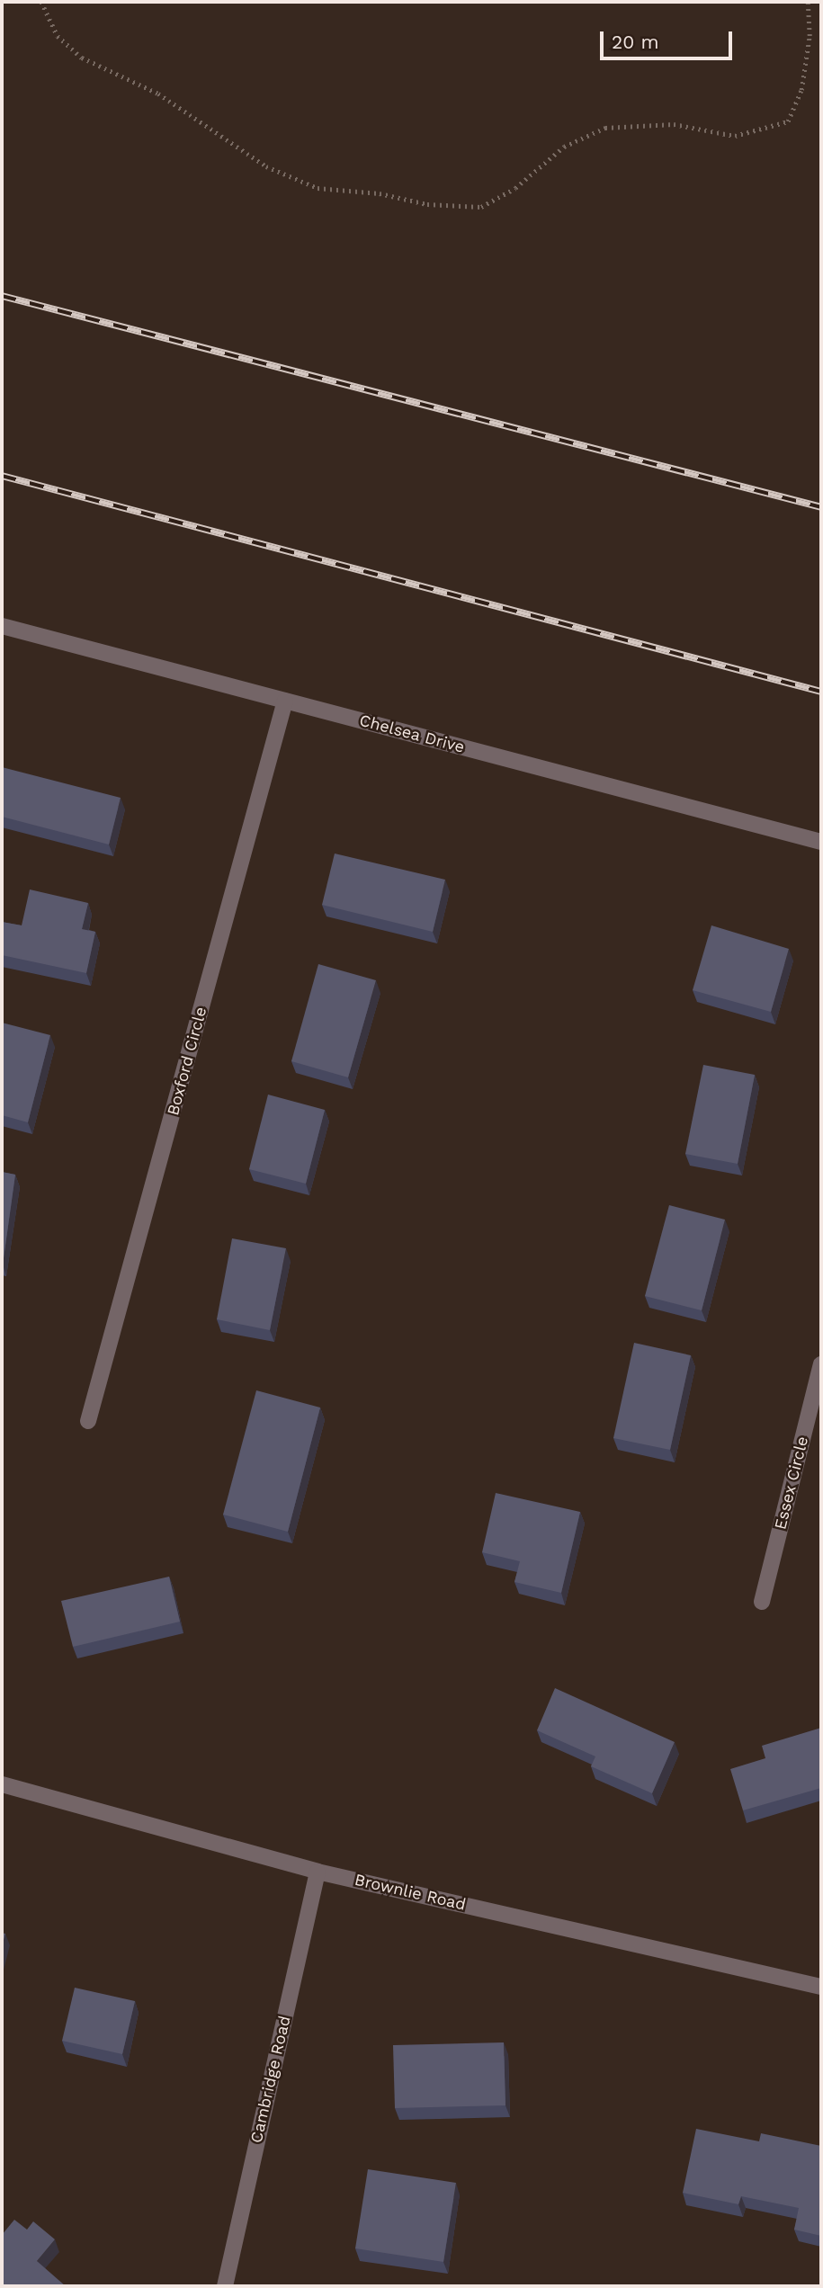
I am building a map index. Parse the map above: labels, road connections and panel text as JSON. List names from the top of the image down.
{
  "streets": {
    "street": [
      "Chelsea Drive",
      "Boxford Circle",
      "Essex Circle",
      "Brownlie Road",
      "Cambridge Road"
    ]
  },
  "crossings": [
    ["Chelsea Drive", "Boxford Circle"],
    ["Brownlie Road", "Cambridge Road"]
  ],
  "scale_bar": "20 m"
}
